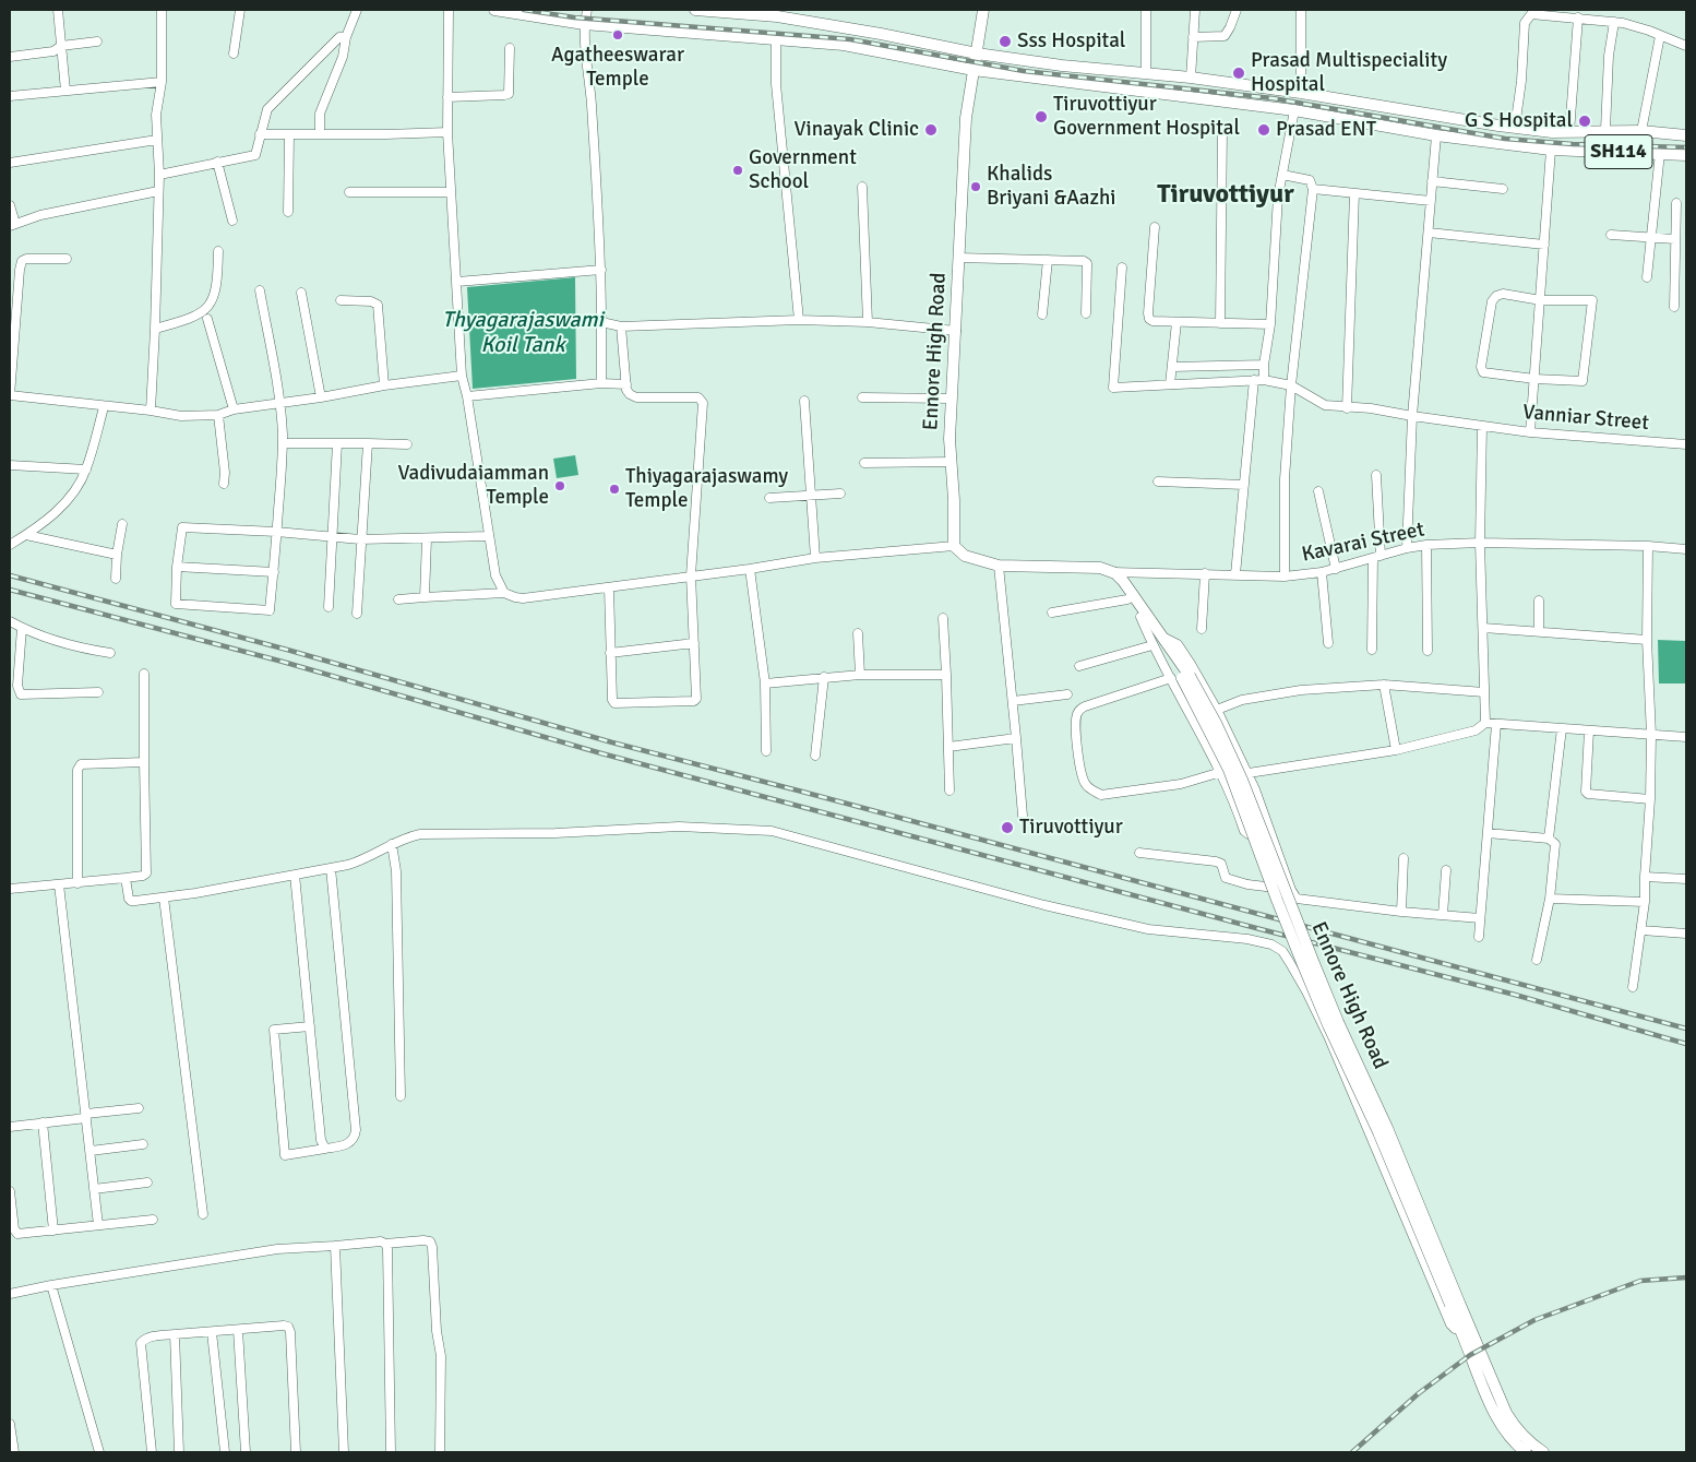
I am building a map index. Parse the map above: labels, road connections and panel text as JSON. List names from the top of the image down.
{
  "streets": {
    "main road": ["SH114", "Ennore High Road"],
    "street": ["Vanniar Street", "Kavarai Street"]
  },
  "crossings": [
    ["SH114", "Ennore High Road"],
    ["Ennore High Road", "Kavarai Street"]
  ],
  "districts": ["Tiruvottiyur"],
  "water": ["Thyagarajaswami Koil Tank"],
  "places": [
    "Agatheeswarar Temple",
    "Sss Hospital",
    "Prasad Multispeciality Hospital",
    "Tiruvottiyur Government Hospital",
    "G S Hospital",
    "Vinayak Clinic",
    "Prasad ENT",
    "Government School",
    "Khalids Briyani &Aazhi",
    "Vadivudaiamman Temple",
    "Thiyagarajaswamy Temple",
    "Tiruvottiyur"
  ]
}
